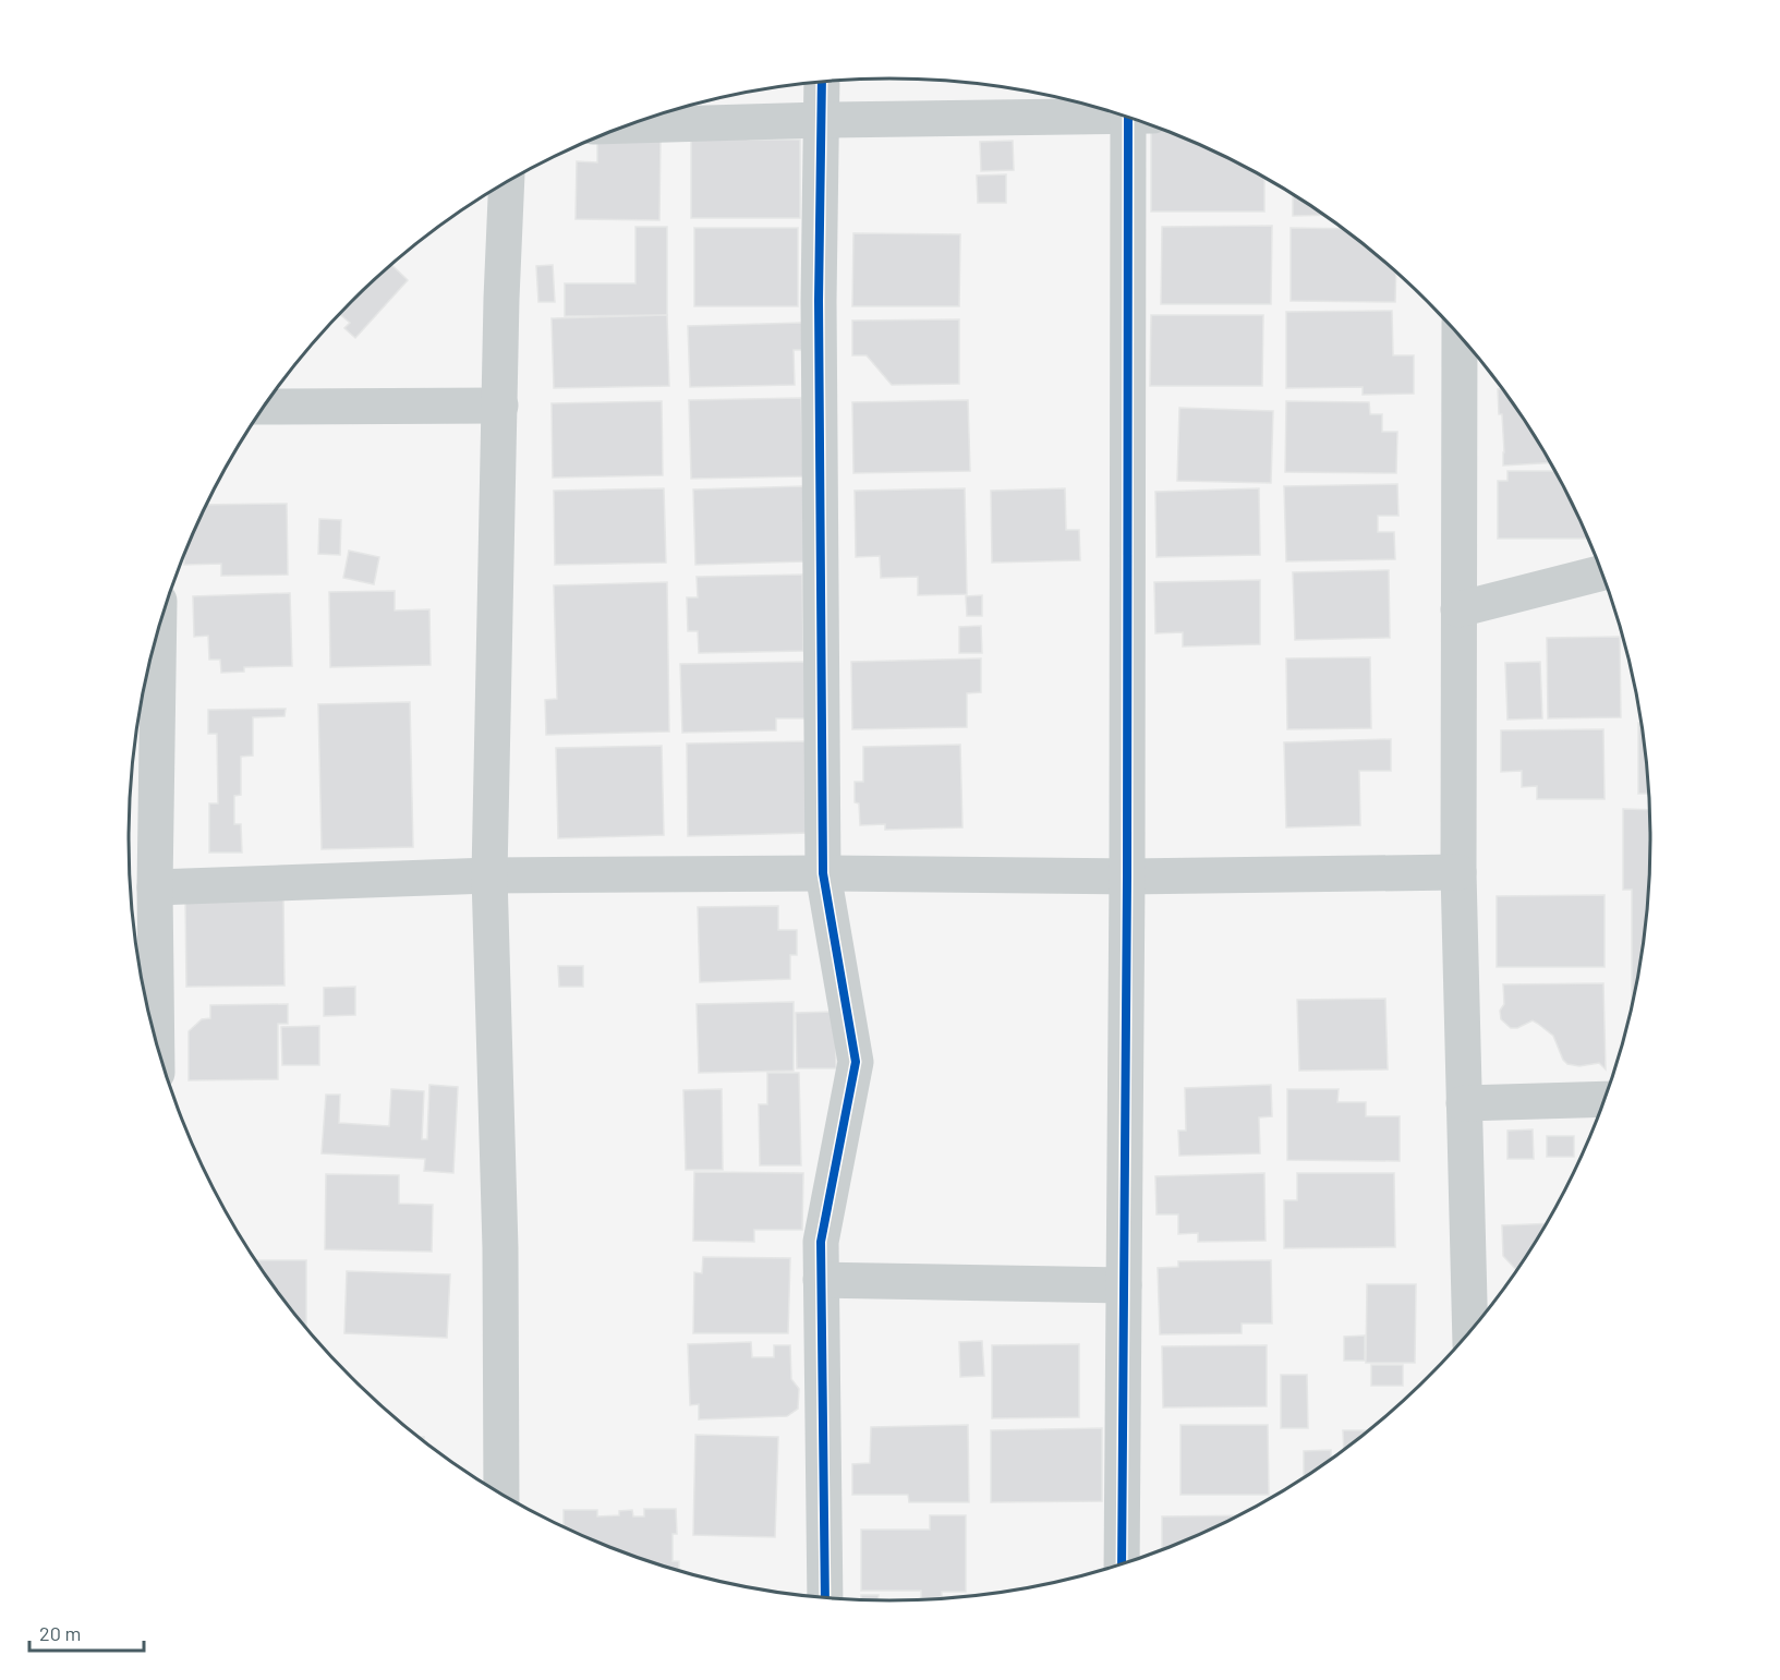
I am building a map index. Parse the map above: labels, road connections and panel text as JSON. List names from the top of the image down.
{
  "scale_bar": "20 m"
}
